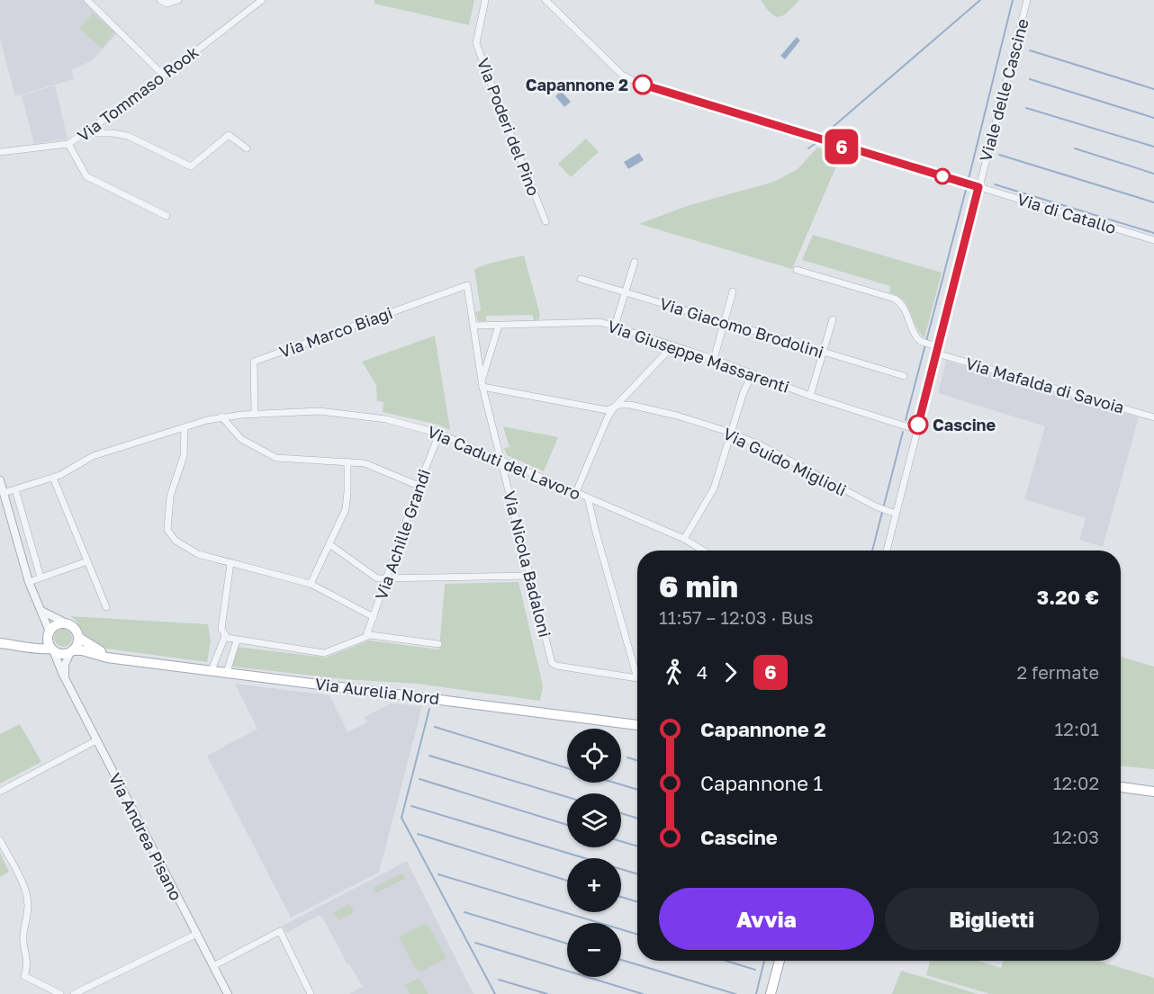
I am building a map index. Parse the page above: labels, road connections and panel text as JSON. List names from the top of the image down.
{
  "streets": {
    "main road": ["Via Aurelia Nord"],
    "street": [
      "Viale delle Cascine",
      "Via Tommaso Rook",
      "Via Poderi del Pino",
      "Via di Catallo",
      "Via Giacomo Brodolini",
      "Via Marco Biagi",
      "Via Giuseppe Massarenti",
      "Via Mafalda di Savoia",
      "Via Guido Miglioli",
      "Via Caduti del Lavoro",
      "Via Achille Grandi",
      "Via Nicola Badaloni",
      "Via Andrea Pisano"
    ]
  },
  "crossings": [
    ["Viale delle Cascine", "Via di Catallo"],
    ["Viale delle Cascine", "Via Giuseppe Massarenti"],
    ["Viale delle Cascine", "Via Mafalda di Savoia"],
    ["Viale delle Cascine", "Via Guido Miglioli"],
    ["Via Marco Biagi", "Via Caduti del Lavoro"],
    ["Via Marco Biagi", "Via Nicola Badaloni"],
    ["Via Giuseppe Massarenti", "Via Nicola Badaloni"],
    ["Via Guido Miglioli", "Via Nicola Badaloni"],
    ["Via Caduti del Lavoro", "Via Achille Grandi"],
    ["Via Caduti del Lavoro", "Via Nicola Badaloni"],
    ["Via Aurelia Nord", "Via Andrea Pisano"]
  ],
  "places": ["Capannone 2", "Cascine"],
  "lines": ["bus line 6"],
  "page": {
    "on_map": "6",
    "heading": ["6 min", "11:57 – 12:03 · Bus", "3.20 €"],
    "legs": ["4", "6", "2 fermate"],
    "list": [
      {
        "name": "Capannone 2",
        "value": "12:01"
      },
      {
        "name": "Capannone 1",
        "value": "12:02"
      },
      {
        "name": "Cascine",
        "value": "12:03"
      }
    ],
    "map_buttons": ["+", "−"],
    "buttons": ["Avvia", "Biglietti"]
  }
}
